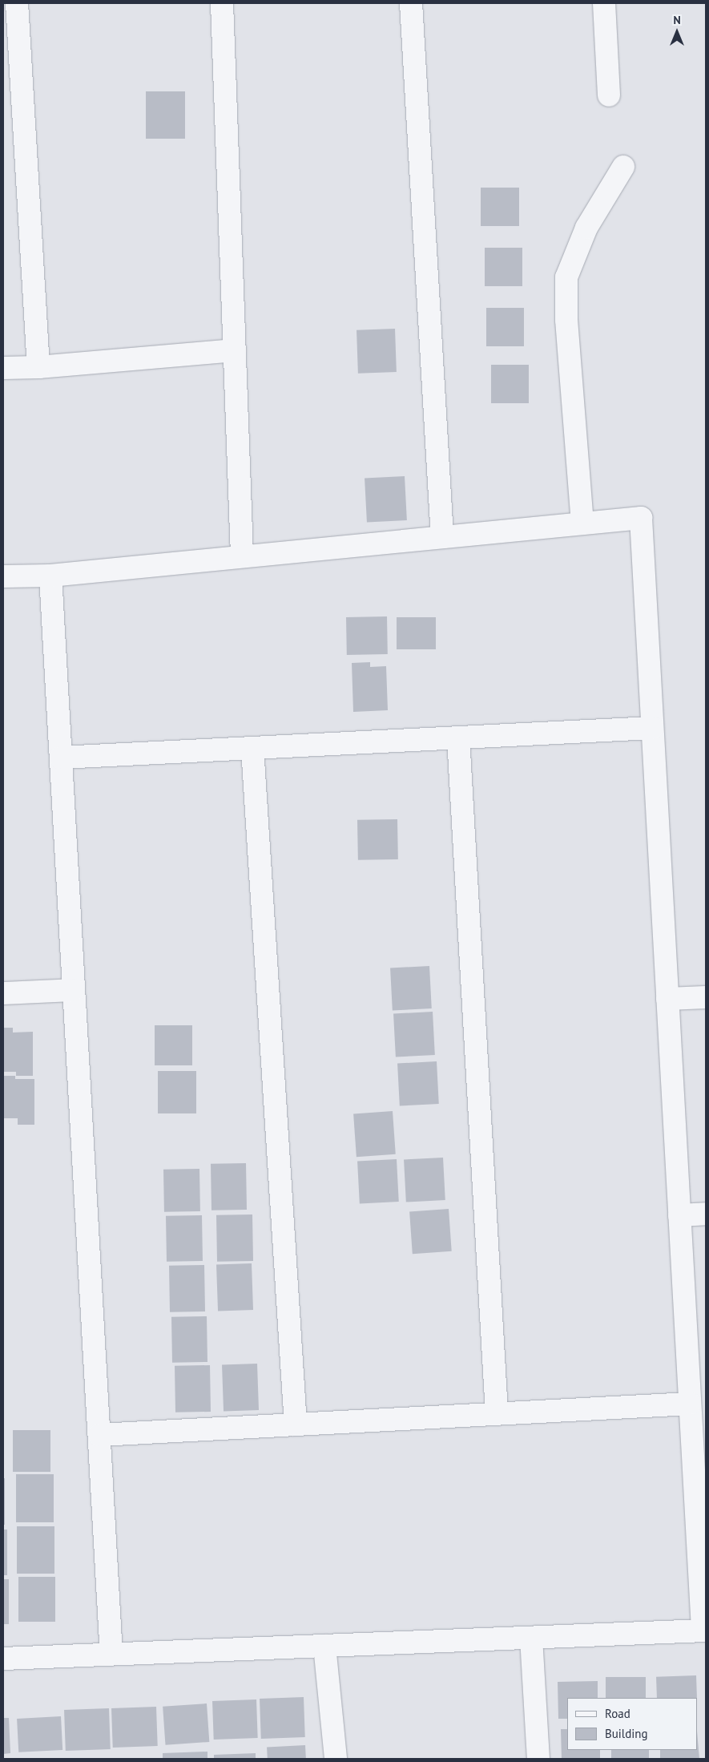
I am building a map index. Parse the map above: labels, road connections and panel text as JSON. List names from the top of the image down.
{
  "legend": ["Road", "Building"],
  "north": "top"
}
